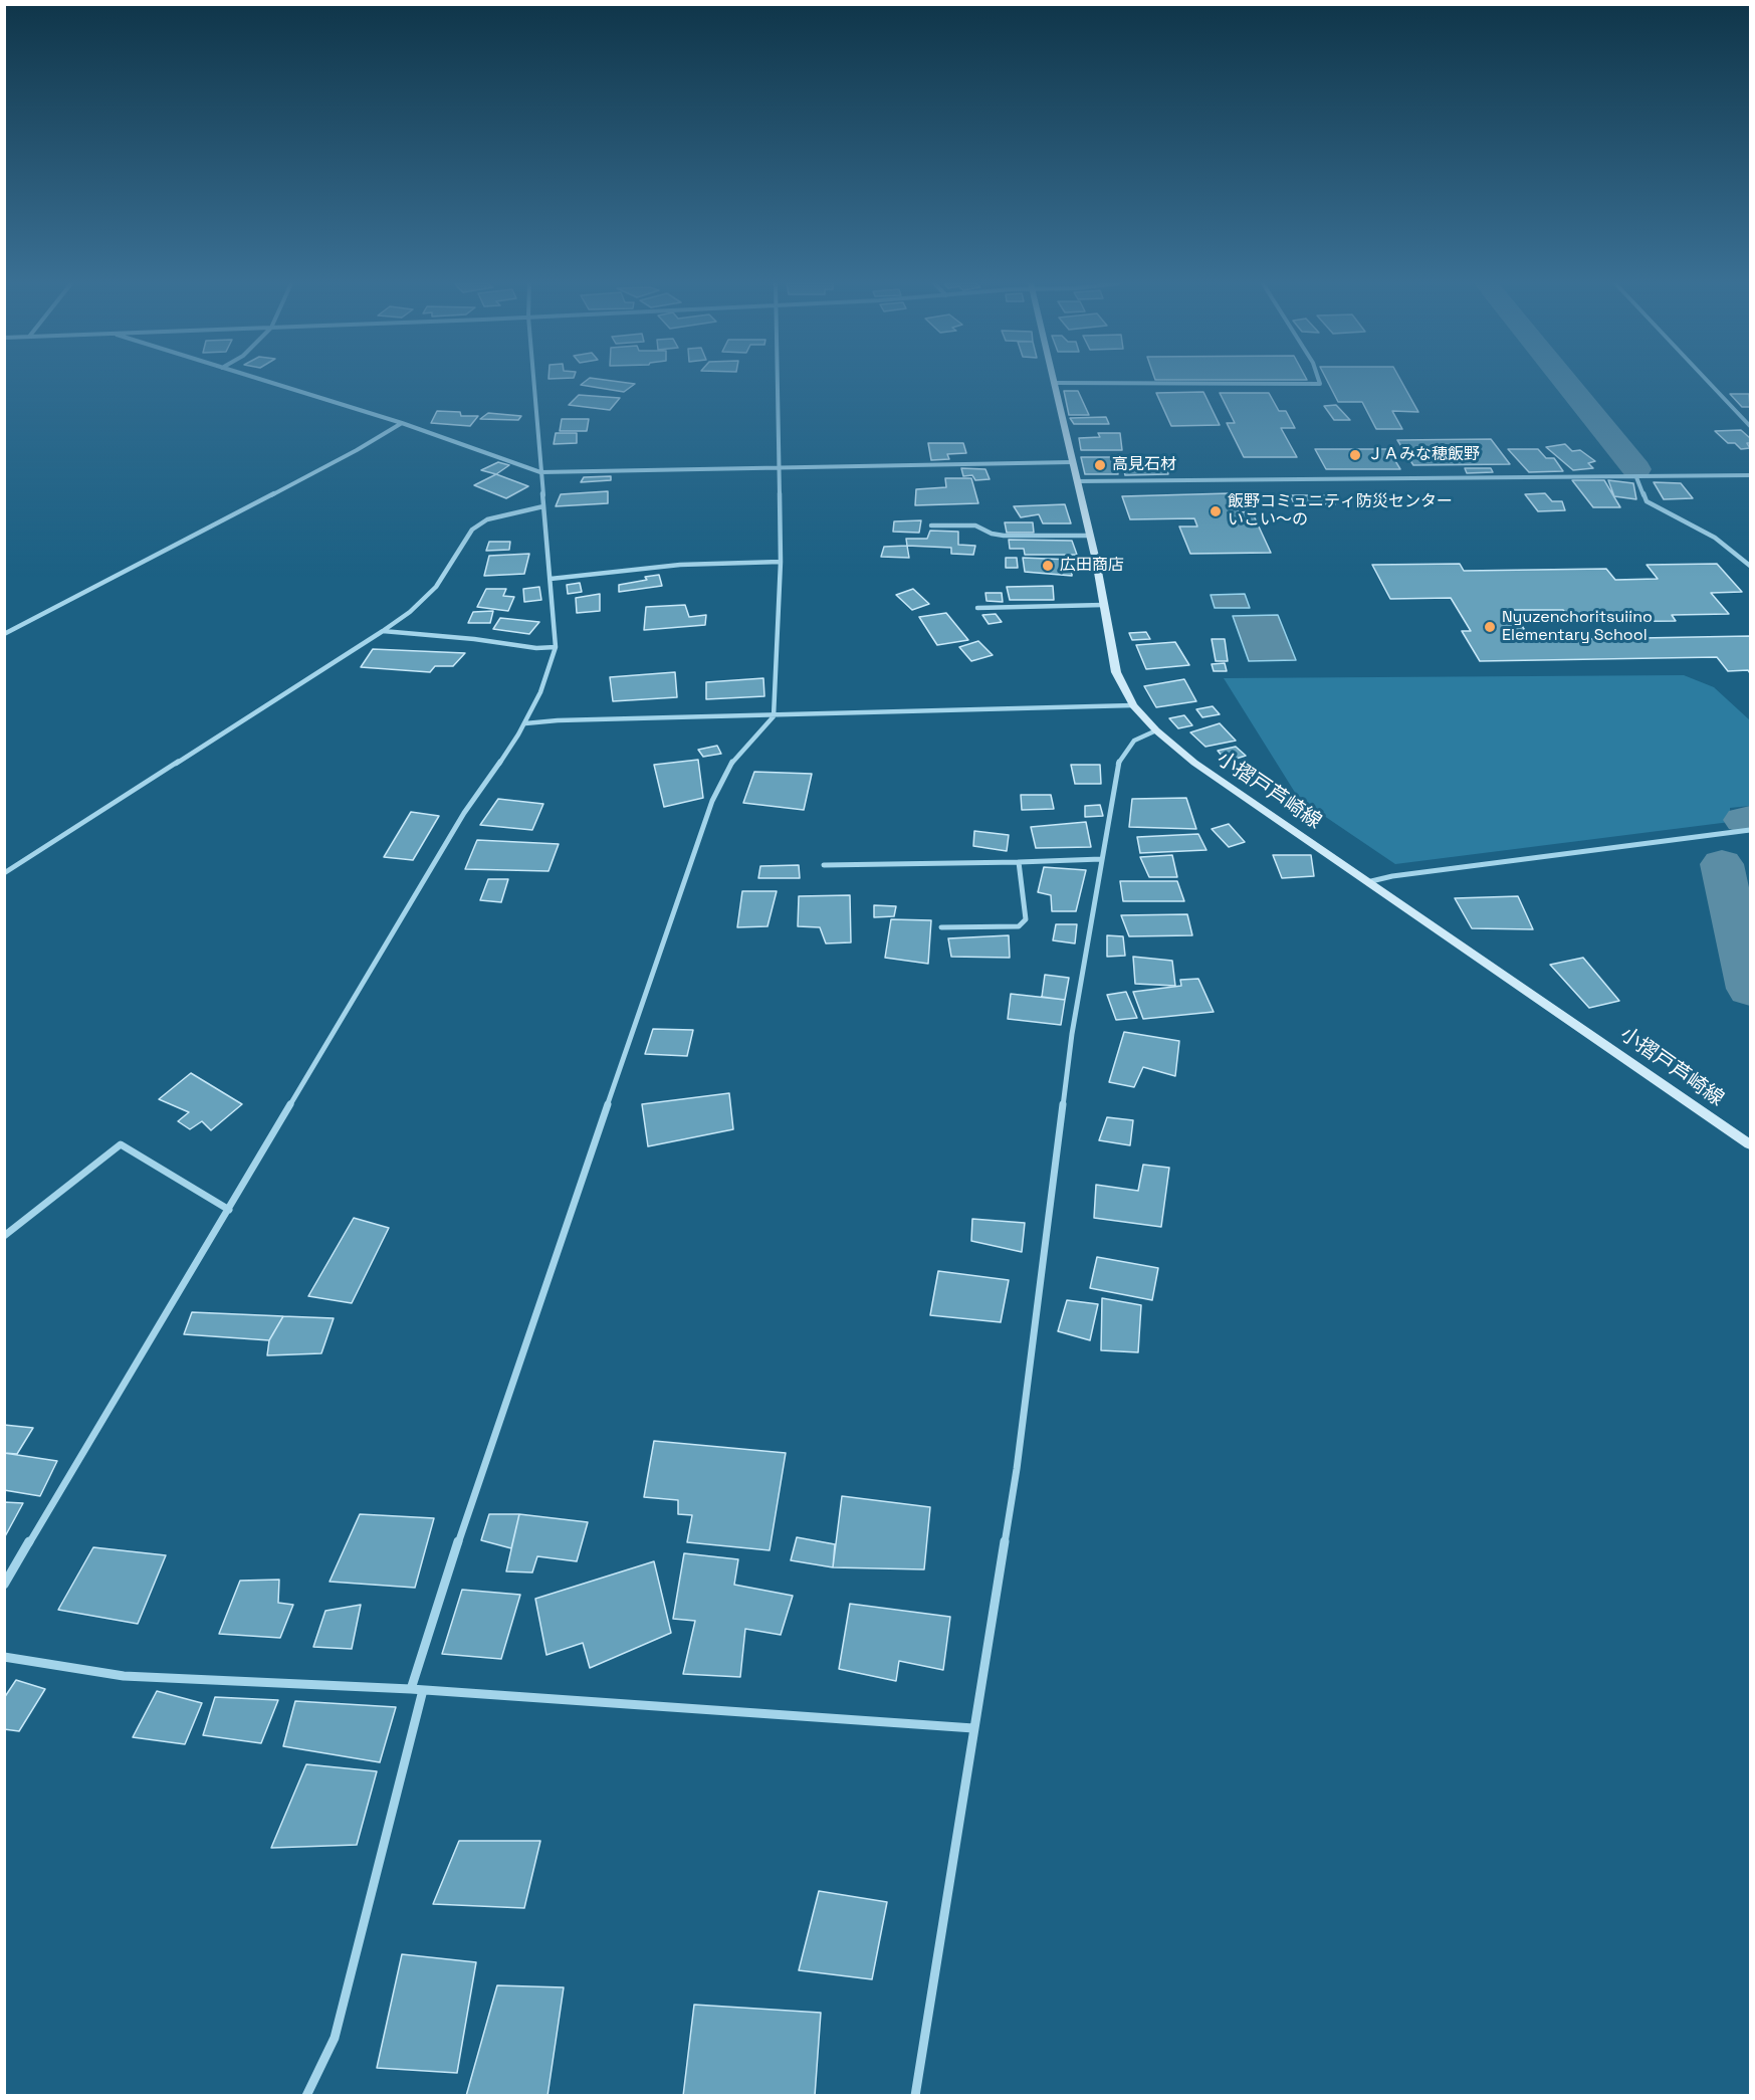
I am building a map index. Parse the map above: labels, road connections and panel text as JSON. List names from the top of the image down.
{
  "streets": {
    "main road": ["小摺戸芦崎線"]
  },
  "places": [
    "ＪＡみな穂飯野",
    "高見石材",
    "飯野コミュニティ防災センター いこい～の",
    "広田商店",
    "Nyuzenchoritsuiino Elementary School"
  ]
}
